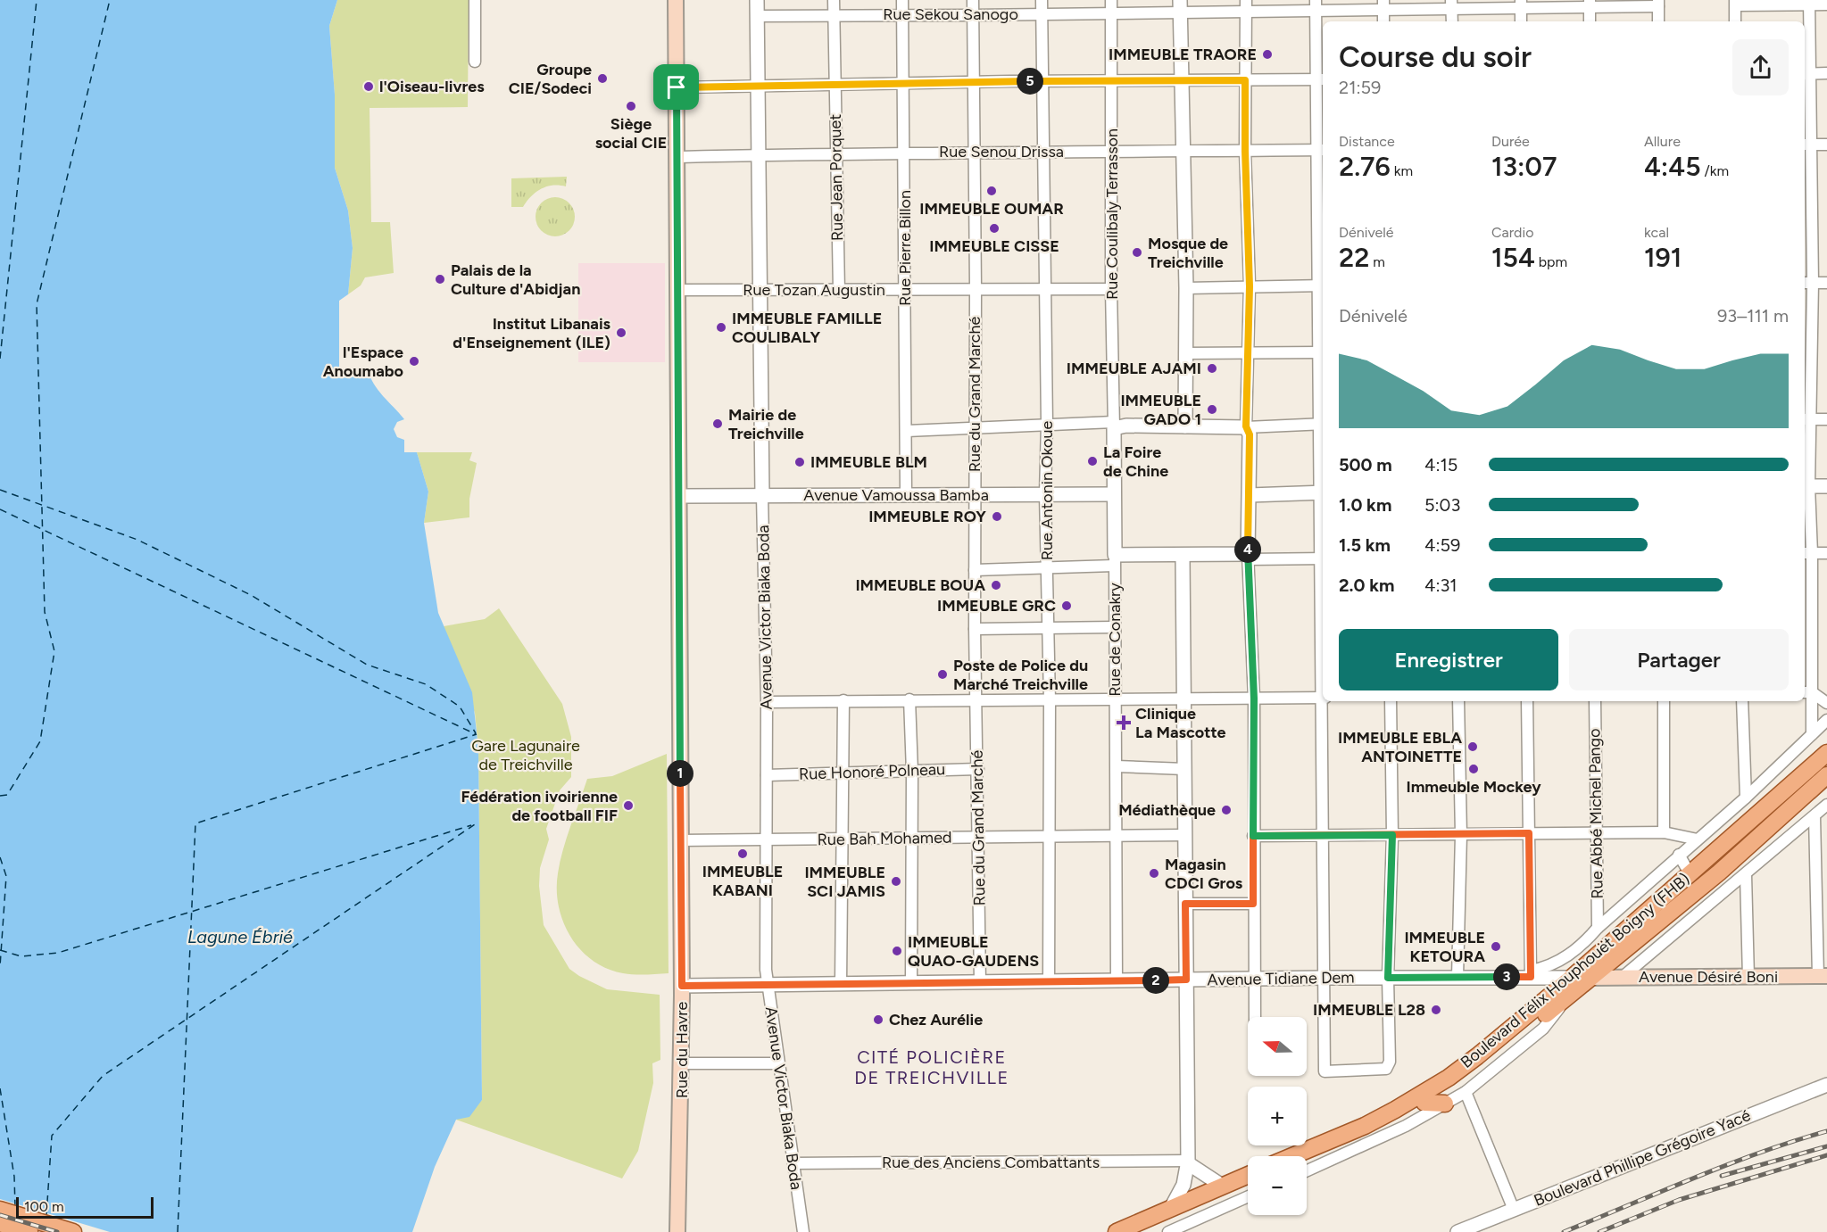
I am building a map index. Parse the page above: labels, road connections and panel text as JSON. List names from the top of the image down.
{
  "streets": {
    "main road": [
      "Boulevard Félix Houphouët Boigny (FHB)",
      "Avenue Désiré Boni",
      "Avenue Tidiane Dem",
      "Rue du Havre"
    ],
    "street": [
      "Rue Sekou Sanogo",
      "Rue Senou Drissa",
      "Rue Jean Porquet",
      "Rue Coulibaly Terrasson",
      "Rue Pierre Billon",
      "Rue Tozan Augustin",
      "Rue du Grand Marché",
      "Rue Antonin Okoue",
      "Avenue Vamoussa Bamba",
      "Avenue Victor Biaka Boda",
      "Rue de Conakry",
      "Rue Honoré Polneau",
      "Rue Abbé Michel Pango",
      "Rue Bah Mohamed",
      "Boulevard Phillipe Grégoire Yacé",
      "Rue des Anciens Combattants"
    ]
  },
  "crossings": [
    ["Rue Sekou Sanogo", "Rue Jean Porquet"],
    ["Rue Sekou Sanogo", "Rue Coulibaly Terrasson"],
    ["Rue Sekou Sanogo", "Rue Pierre Billon"],
    ["Rue Sekou Sanogo", "Rue du Grand Marché"],
    ["Rue Sekou Sanogo", "Rue Antonin Okoue"],
    ["Rue Sekou Sanogo", "Avenue Victor Biaka Boda"],
    ["Rue Senou Drissa", "Rue Jean Porquet"],
    ["Rue Senou Drissa", "Rue Coulibaly Terrasson"],
    ["Rue Senou Drissa", "Rue Pierre Billon"],
    ["Rue Senou Drissa", "Rue du Grand Marché"],
    ["Rue Senou Drissa", "Rue Antonin Okoue"],
    ["Rue Senou Drissa", "Avenue Victor Biaka Boda"],
    ["Rue Senou Drissa", "Rue du Havre"],
    ["Rue Jean Porquet", "Rue Tozan Augustin"],
    ["Rue Coulibaly Terrasson", "Rue Tozan Augustin"],
    ["Rue Pierre Billon", "Rue Tozan Augustin"],
    ["Rue Pierre Billon", "Avenue Vamoussa Bamba"],
    ["Rue Tozan Augustin", "Rue du Grand Marché"],
    ["Rue Tozan Augustin", "Rue Antonin Okoue"],
    ["Rue Tozan Augustin", "Avenue Victor Biaka Boda"],
    ["Rue Tozan Augustin", "Rue du Havre"],
    ["Rue du Grand Marché", "Avenue Vamoussa Bamba"],
    ["Rue du Grand Marché", "Rue Honoré Polneau"],
    ["Rue du Grand Marché", "Rue Bah Mohamed"],
    ["Rue du Grand Marché", "Avenue Tidiane Dem"],
    ["Rue Antonin Okoue", "Avenue Vamoussa Bamba"],
    ["Rue Antonin Okoue", "Rue Bah Mohamed"],
    ["Rue Antonin Okoue", "Avenue Tidiane Dem"],
    ["Avenue Vamoussa Bamba", "Avenue Victor Biaka Boda"],
    ["Avenue Vamoussa Bamba", "Rue du Havre"],
    ["Avenue Victor Biaka Boda", "Rue Honoré Polneau"],
    ["Avenue Victor Biaka Boda", "Rue Bah Mohamed"],
    ["Avenue Victor Biaka Boda", "Avenue Tidiane Dem"],
    ["Avenue Victor Biaka Boda", "Rue des Anciens Combattants"],
    ["Rue de Conakry", "Rue Bah Mohamed"],
    ["Rue de Conakry", "Avenue Tidiane Dem"],
    ["Rue Bah Mohamed", "Rue du Havre"],
    ["Boulevard Félix Houphouët Boigny (FHB)", "Avenue Désiré Boni"],
    ["Boulevard Félix Houphouët Boigny (FHB)", "Avenue Tidiane Dem"],
    ["Avenue Désiré Boni", "Avenue Tidiane Dem"],
    ["Avenue Tidiane Dem", "Rue du Havre"]
  ],
  "districts": ["CITÉ POLICIÈRE DE TREICHVILLE"],
  "water": ["Lagune Ébrié"],
  "parks": ["Gare Lagunaire de Treichville"],
  "places": {
    "other": [
      "IMMEUBLE TRAORE",
      "Groupe CIE/Sodeci",
      "l'Oiseau-livres",
      "Siège social CIE",
      "IMMEUBLE OUMAR",
      "IMMEUBLE CISSE",
      "Mosque de Treichville",
      "Palais de la Culture d'Abidjan",
      "IMMEUBLE FAMILLE COULIBALY",
      "Institut Libanais d'Enseignement (ILE)",
      "l'Espace Anoumabo",
      "IMMEUBLE AJAMI",
      "IMMEUBLE GADO 1",
      "Mairie de Treichville",
      "La Foire de Chine",
      "IMMEUBLE BLM",
      "IMMEUBLE ROY",
      "IMMEUBLE BOUA",
      "IMMEUBLE GRC",
      "Poste de Police du Marché Treichville",
      "IMMEUBLE EBLA ANTOINETTE",
      "Immeuble Mockey",
      "Fédération ivoirienne de football FIF",
      "Médiathèque",
      "IMMEUBLE KABANI",
      "Magasin CDCI Gros",
      "IMMEUBLE SCI JAMIS",
      "IMMEUBLE KETOURA",
      "IMMEUBLE QUAO-GAUDENS",
      "IMMEUBLE L28",
      "Chez Aurélie"
    ],
    "health": ["Clinique La Mascotte"]
  },
  "scale_bar": "100 m",
  "north": "left",
  "page": {
    "heading": ["Course du soir", "21:59"],
    "pins": [
      "5",
      "4",
      "1",
      "3",
      "2"
    ],
    "stats": [
      ["Distance", "2.76 km"],
      ["Durée", "13:07"],
      ["Allure", "4:45 /km"],
      ["Dénivelé", "22 m"],
      ["Cardio", "154 bpm"],
      ["kcal", "191"]
    ],
    "chart": ["Dénivelé", "93–111 m"],
    "list": [
      {
        "name": "500 m",
        "note": "4:15"
      },
      {
        "name": "1.0 km",
        "note": "5:03"
      },
      {
        "name": "1.5 km",
        "note": "4:59"
      },
      {
        "name": "2.0 km",
        "note": "4:31"
      }
    ],
    "buttons": ["Enregistrer", "Partager"],
    "map_buttons": ["+", "−"],
    "scale": "100 m"
  }
}
